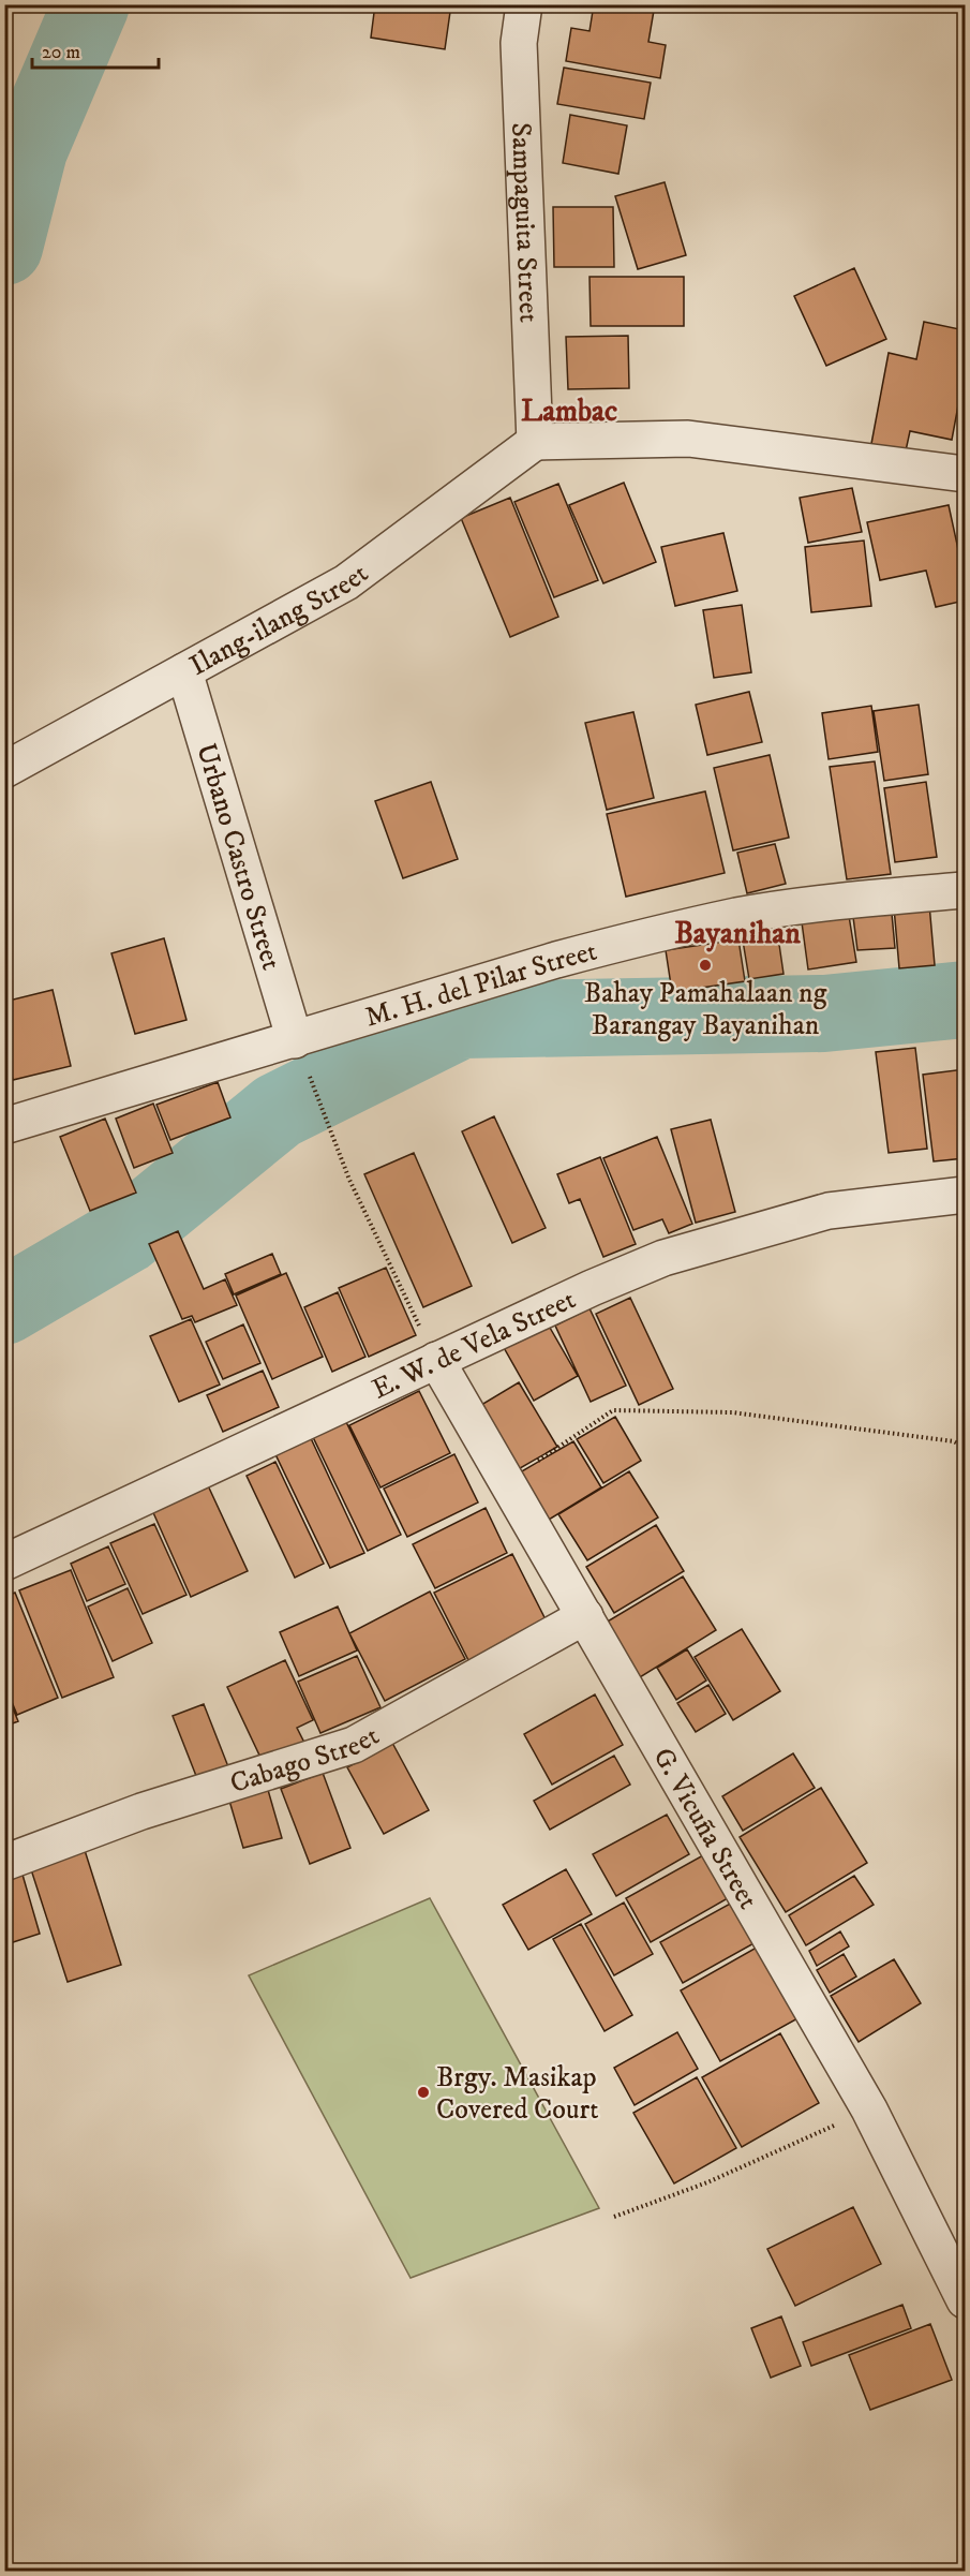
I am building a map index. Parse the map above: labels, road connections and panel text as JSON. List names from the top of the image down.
{
  "streets": {
    "street": [
      "Sampaguita Street",
      "Ilang-ilang Street",
      "Urbano Castro Street",
      "M. H. del Pilar Street",
      "E. W. de Vela Street",
      "Cabago Street",
      "G. Vicuña Street"
    ]
  },
  "crossings": [
    ["Sampaguita Street", "Ilang-ilang Street"],
    ["Ilang-ilang Street", "Urbano Castro Street"],
    ["Urbano Castro Street", "M. H. del Pilar Street"],
    ["E. W. de Vela Street", "G. Vicuña Street"],
    ["Cabago Street", "G. Vicuña Street"]
  ],
  "districts": ["Lambac", "Bayanihan"],
  "places": ["Bahay Pamahalaan ng Barangay Bayanihan", "Brgy. Masikap Covered Court"],
  "scale_bar": "20 m"
}
